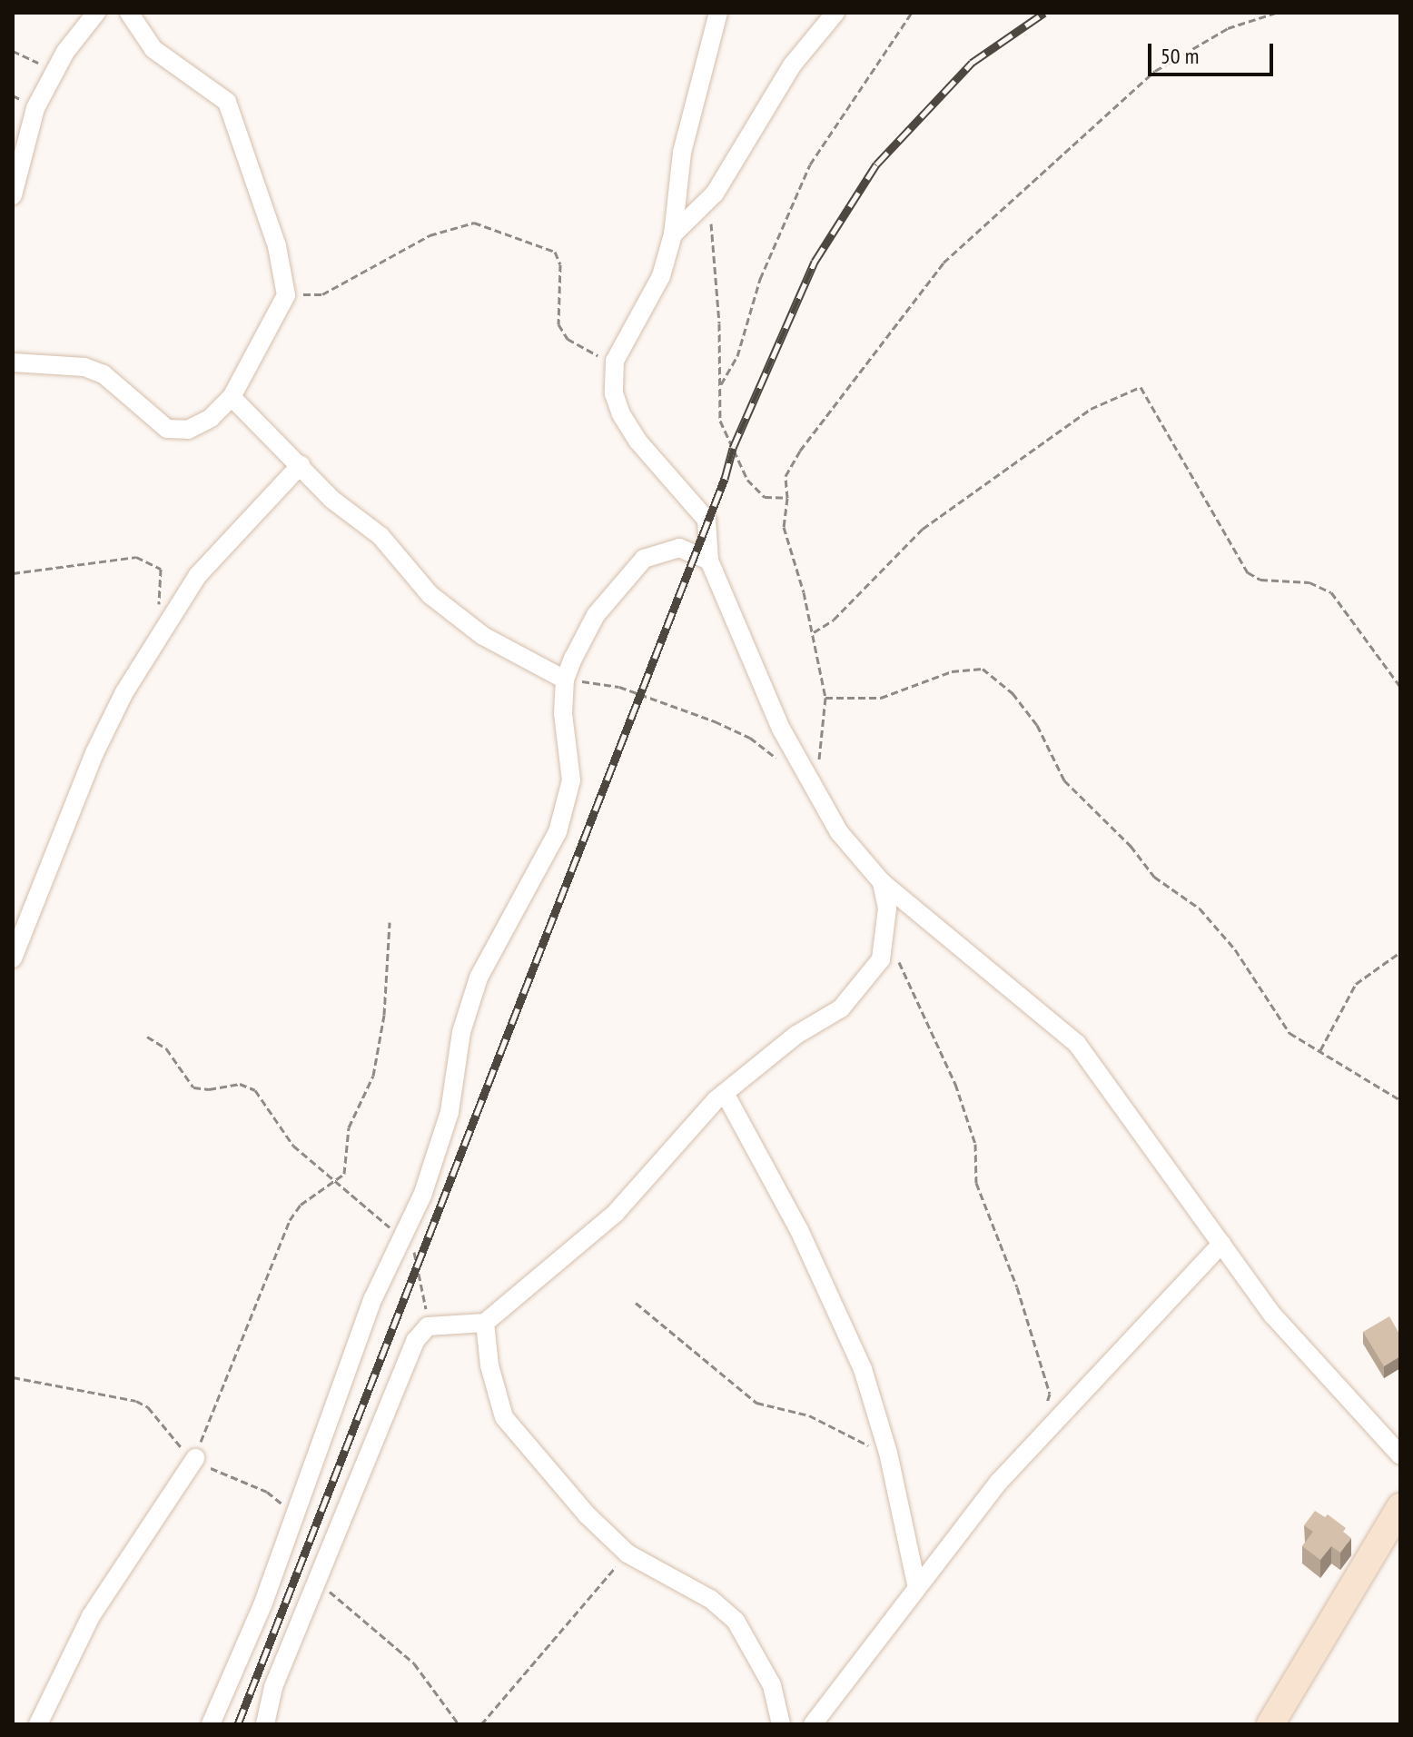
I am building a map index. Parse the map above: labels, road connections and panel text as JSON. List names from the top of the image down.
{
  "scale_bar": "50 m"
}
